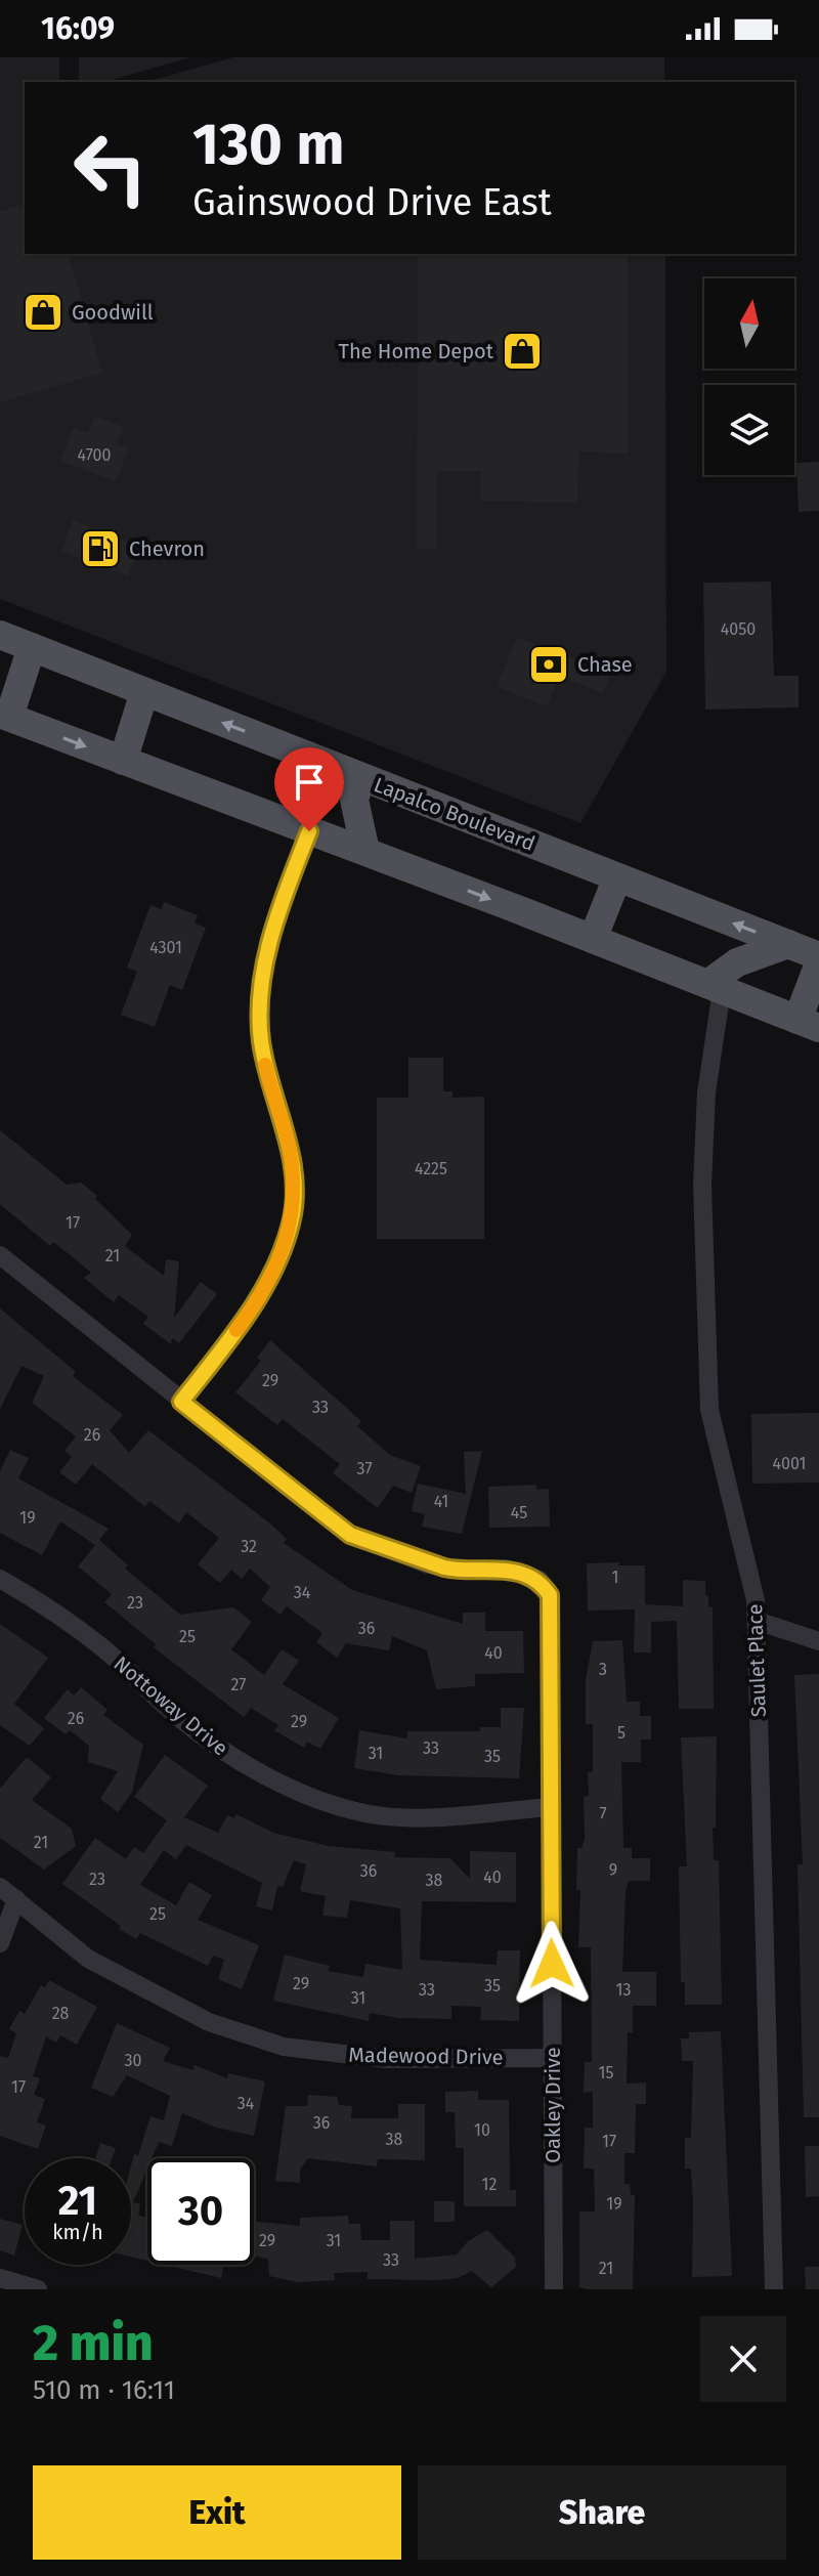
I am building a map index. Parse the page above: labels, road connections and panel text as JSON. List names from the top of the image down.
{
  "streets": {
    "main road": ["Lapalco Boulevard"],
    "street": [
      "Saulet Place",
      "Nottoway Drive",
      "Madewood Drive",
      "Oakley Drive"
    ]
  },
  "crossings": [
    ["Nottoway Drive", "Oakley Drive"],
    ["Madewood Drive", "Oakley Drive"]
  ],
  "places": {
    "shop": ["Goodwill", "The Home Depot"],
    "fuel station": ["Chevron"],
    "bank": ["Chase"]
  },
  "house_numbers": [
    "4700",
    "4050",
    "4301",
    "4225",
    "17",
    "21",
    "29",
    "33",
    "26",
    "4001",
    "37",
    "41",
    "45",
    "19",
    "32",
    "1",
    "34",
    "23",
    "36",
    "25",
    "40",
    "3",
    "27",
    "26",
    "29",
    "5",
    "33",
    "31",
    "35",
    "7",
    "21",
    "9",
    "36",
    "40",
    "23",
    "38",
    "25",
    "29",
    "35",
    "33",
    "13",
    "31",
    "28",
    "30",
    "15",
    "17",
    "34",
    "36",
    "10",
    "38",
    "17",
    "12",
    "19",
    "29",
    "31",
    "33",
    "21"
  ],
  "north": "top",
  "page": {
    "status": "16:09",
    "turn": ["130 m", "Gainswood Drive East"],
    "speed": "21 km/h",
    "limit": "30",
    "heading": ["2 min", "510 m · 16:11"],
    "buttons": ["Exit", "Share"]
  }
}
